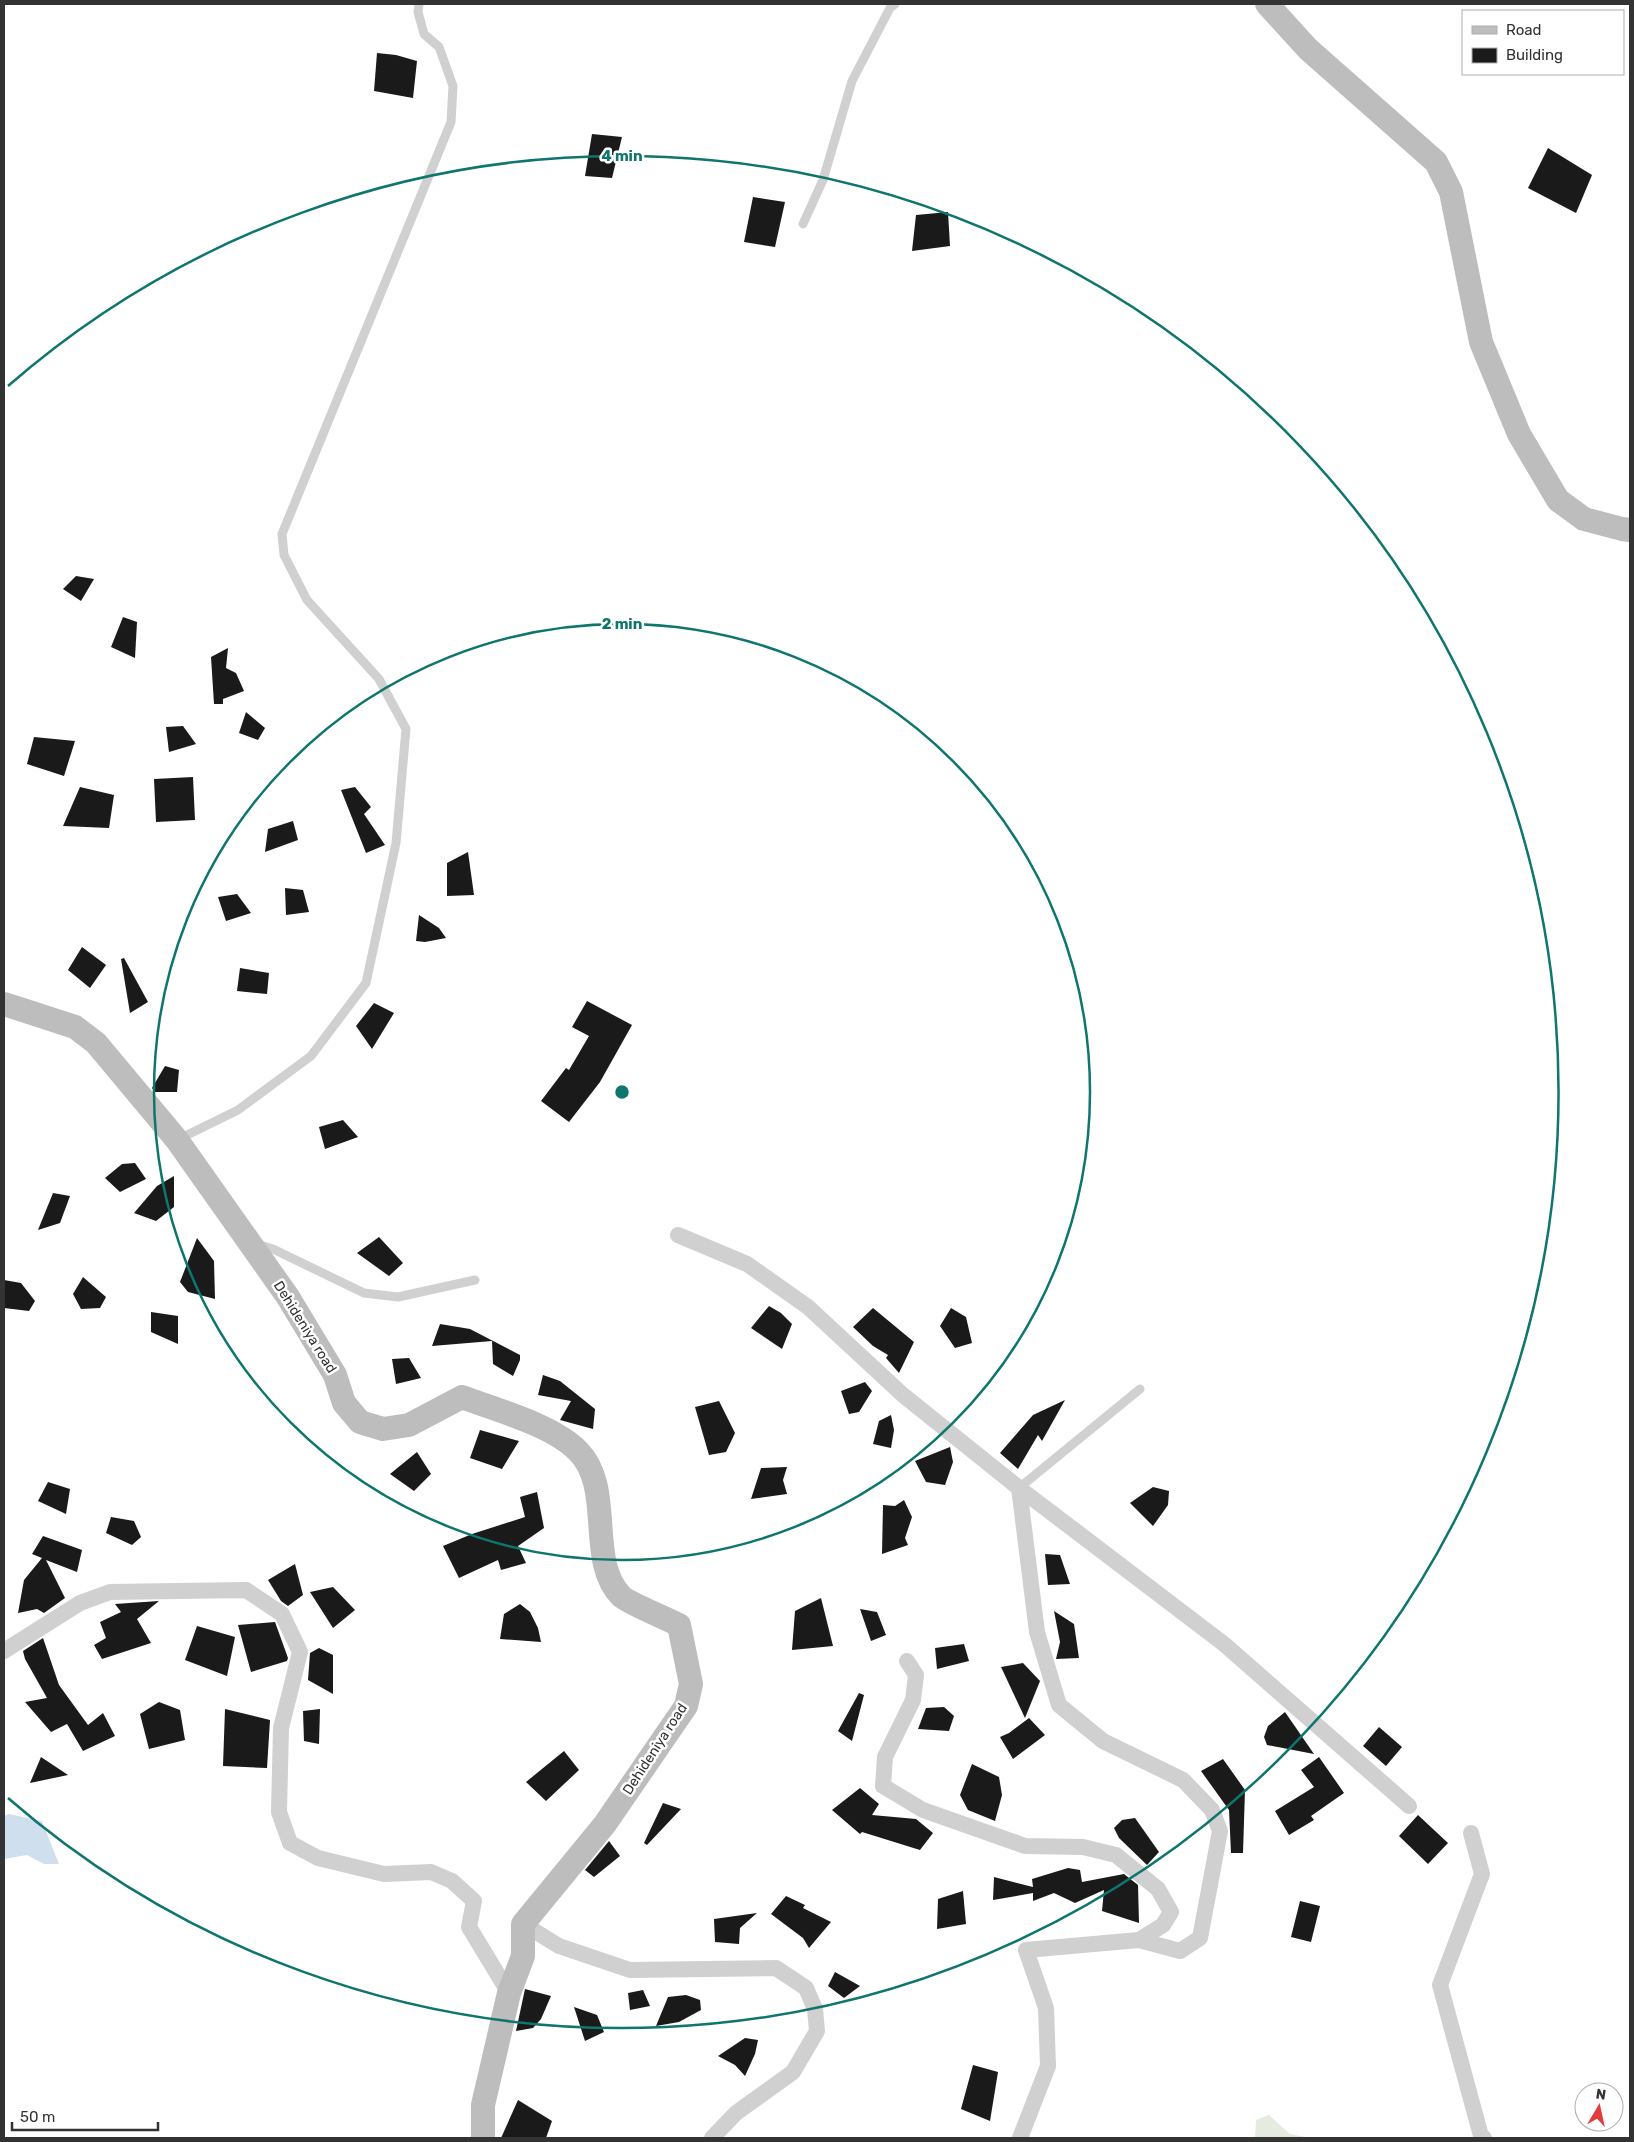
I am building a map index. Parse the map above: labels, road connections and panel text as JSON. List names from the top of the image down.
{
  "streets": {
    "street": ["Dehideniya road"]
  },
  "legend": ["Road", "Building"],
  "scale_bar": "50 m",
  "north": "top",
  "rings": ["4 min", "2 min"]
}
